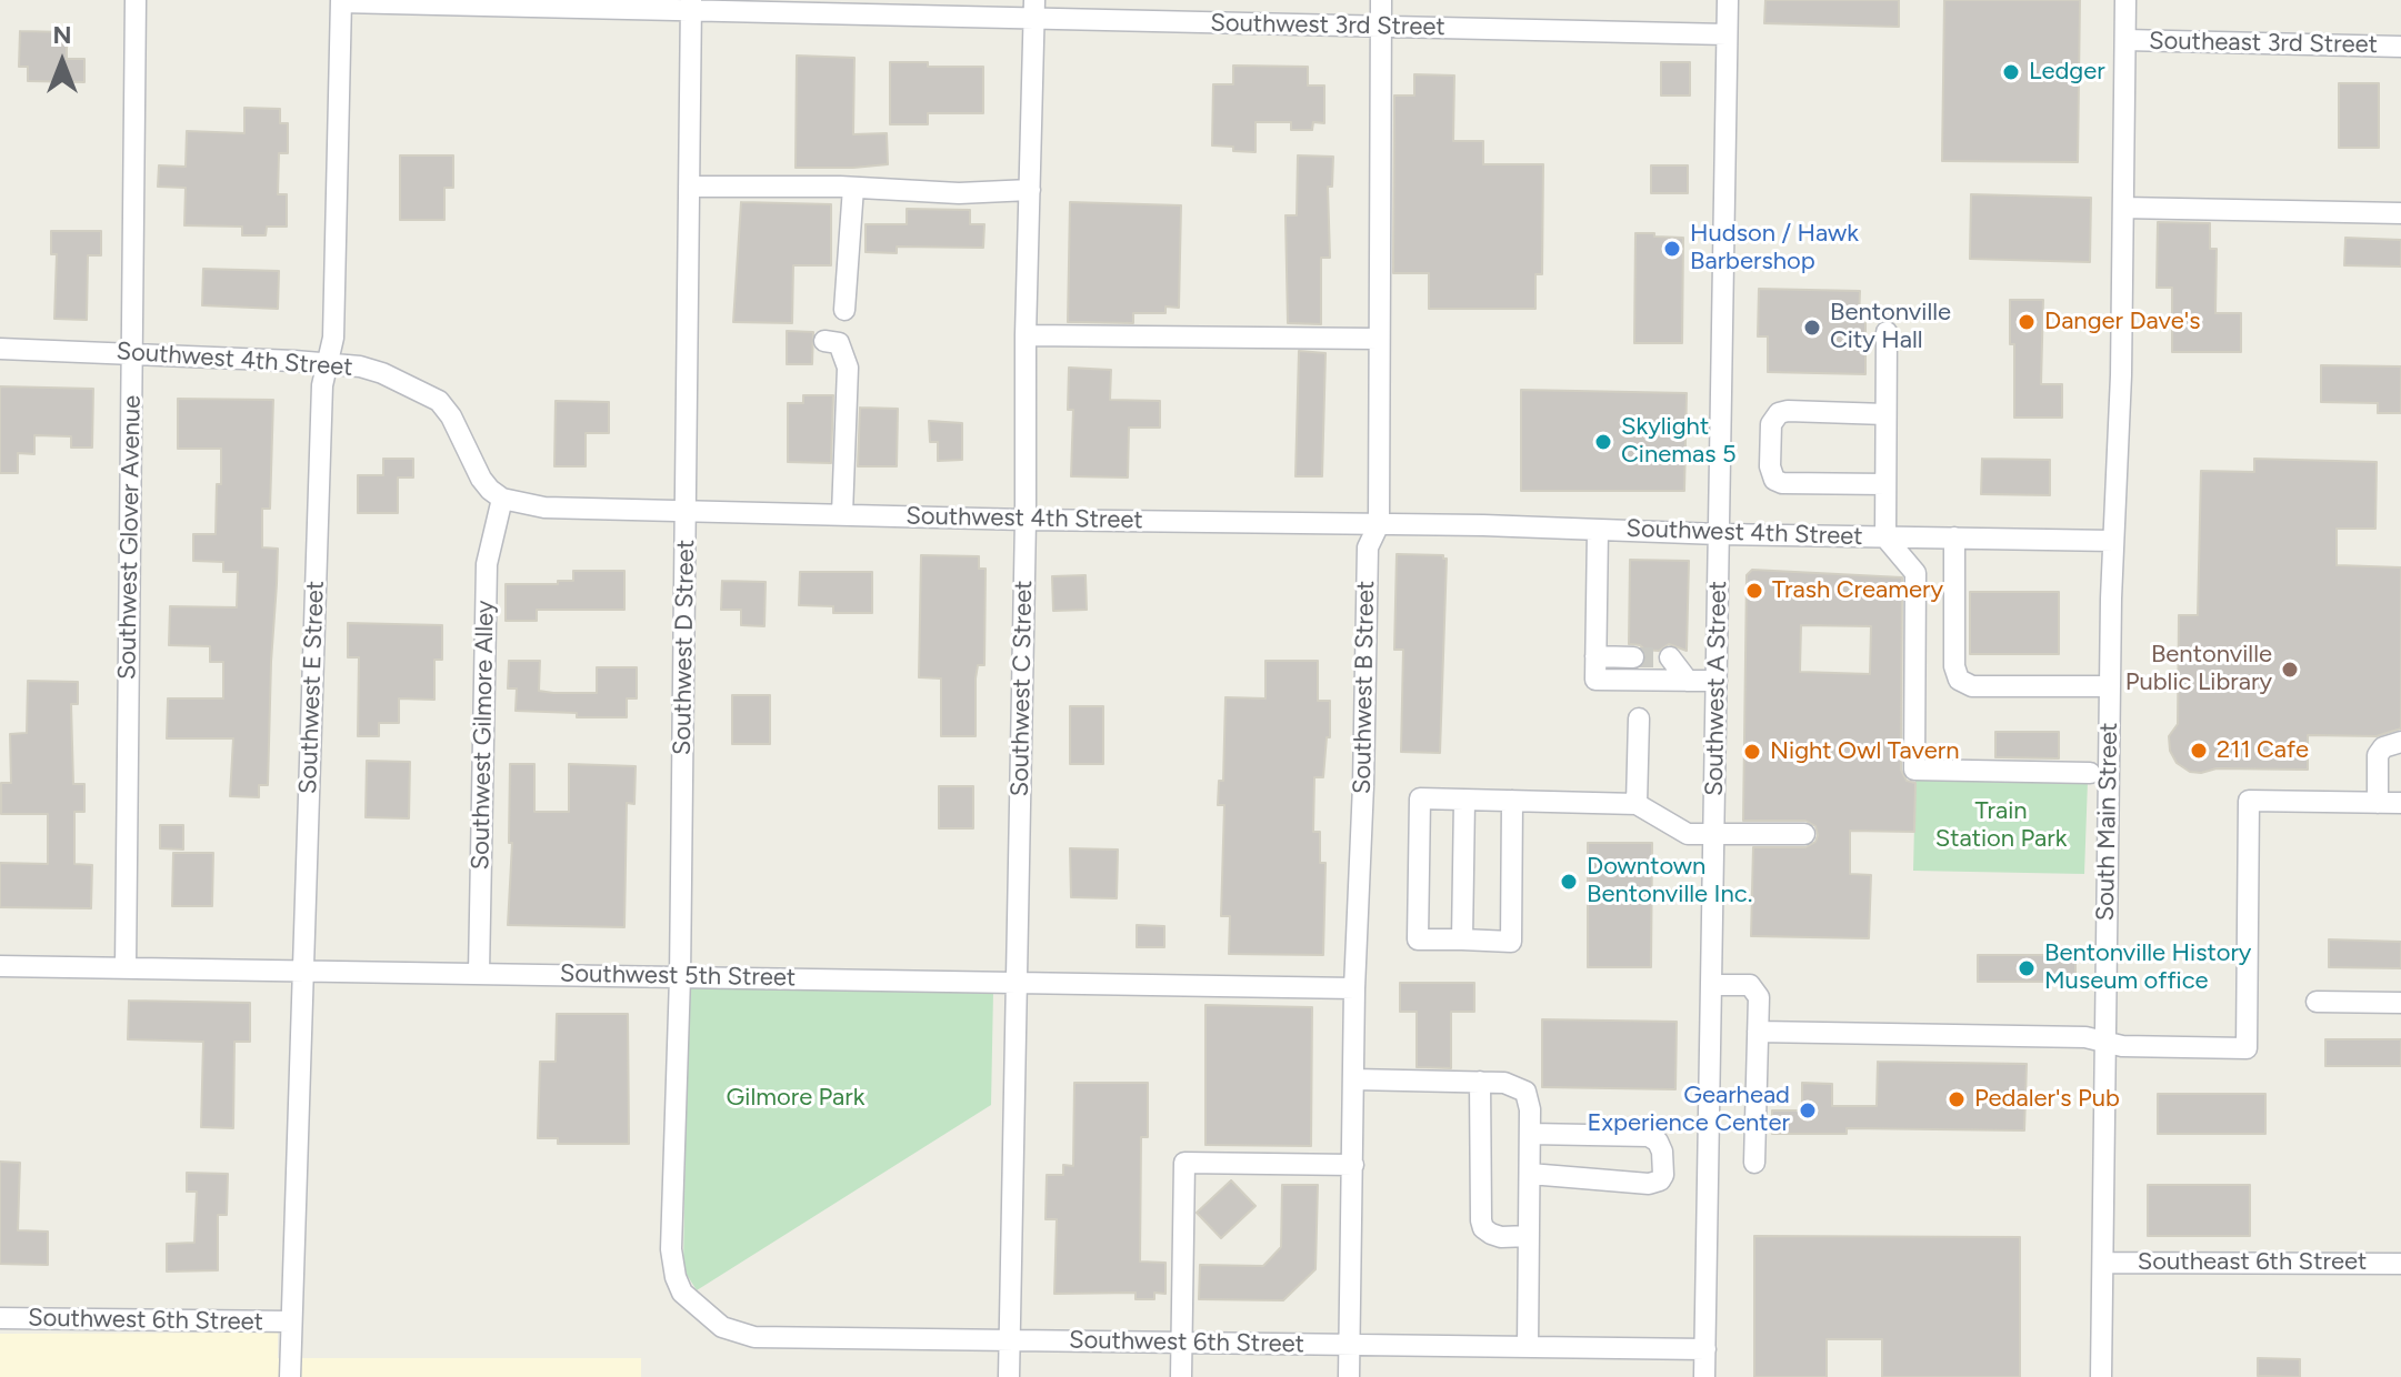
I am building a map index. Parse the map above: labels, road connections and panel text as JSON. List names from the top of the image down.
{
  "streets": {
    "street": [
      "Southwest 3rd Street",
      "Southeast 3rd Street",
      "Southwest 4th Street",
      "Southwest Glover Avenue",
      "Southwest D Street",
      "Southwest E Street",
      "Southwest B Street",
      "Southwest C Street",
      "Southwest A Street",
      "Southwest Gilmore Alley",
      "South Main Street",
      "Southwest 5th Street",
      "Southeast 6th Street",
      "Southwest 6th Street"
    ]
  },
  "crossings": [
    ["Southwest 3rd Street", "Southwest D Street"],
    ["Southwest 3rd Street", "Southwest E Street"],
    ["Southwest 3rd Street", "Southwest B Street"],
    ["Southwest 3rd Street", "Southwest C Street"],
    ["Southwest 3rd Street", "Southwest A Street"],
    ["Southeast 3rd Street", "South Main Street"],
    ["Southwest 4th Street", "Southwest Glover Avenue"],
    ["Southwest 4th Street", "Southwest D Street"],
    ["Southwest 4th Street", "Southwest E Street"],
    ["Southwest 4th Street", "Southwest B Street"],
    ["Southwest 4th Street", "Southwest C Street"],
    ["Southwest 4th Street", "Southwest A Street"],
    ["Southwest 4th Street", "Southwest Gilmore Alley"],
    ["Southwest 4th Street", "South Main Street"],
    ["Southwest Glover Avenue", "Southwest 5th Street"],
    ["Southwest D Street", "Southwest 5th Street"],
    ["Southwest D Street", "Southwest 6th Street"],
    ["Southwest E Street", "Southwest 5th Street"],
    ["Southwest E Street", "Southwest 6th Street"],
    ["Southwest B Street", "Southwest 5th Street"],
    ["Southwest B Street", "Southwest 6th Street"],
    ["Southwest C Street", "Southwest 5th Street"],
    ["Southwest C Street", "Southwest 6th Street"],
    ["Southwest A Street", "Southwest 6th Street"],
    ["Southwest Gilmore Alley", "Southwest 5th Street"],
    ["South Main Street", "Southeast 6th Street"]
  ],
  "parks": ["Train Station Park", "Gilmore Park"],
  "places": [
    "Ledger",
    "Hudson / Hawk Barbershop",
    "Danger Dave's",
    "Bentonville City Hall",
    "Skylight Cinemas 5",
    "Trash Creamery",
    "Bentonville Public Library",
    "211 Cafe",
    "Night Owl Tavern",
    "Downtown Bentonville Inc.",
    "Bentonville History Museum office",
    "Pedaler's Pub",
    "Gearhead Experience Center"
  ],
  "north": "top"
}
